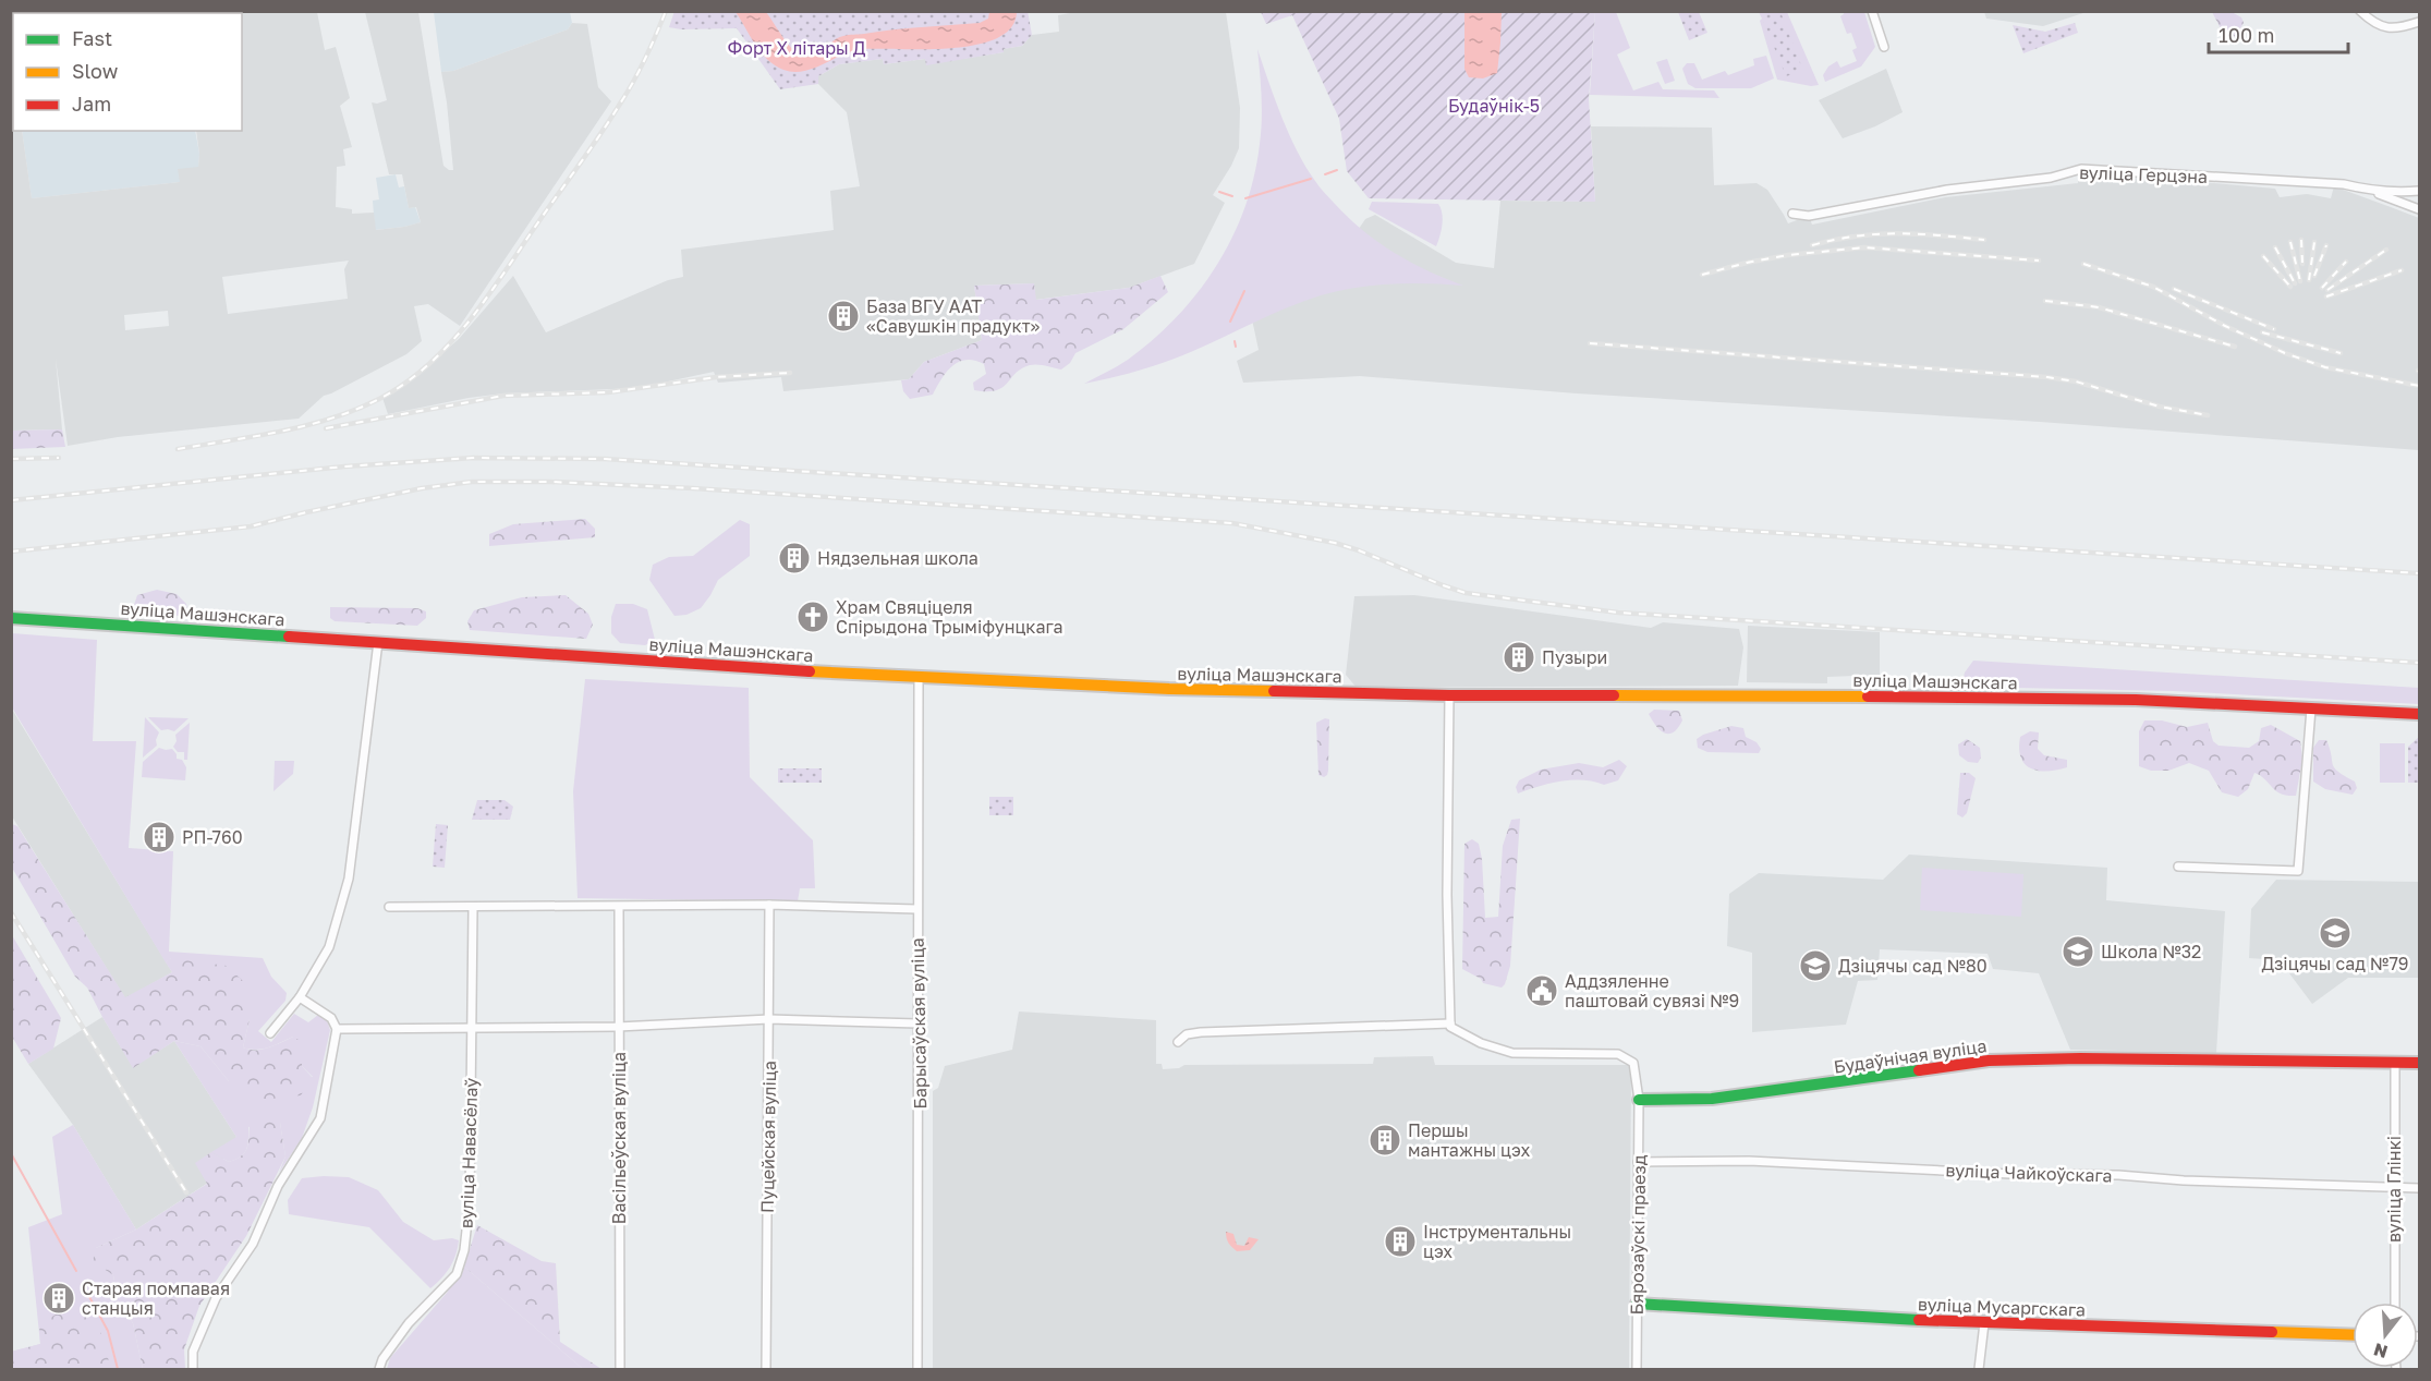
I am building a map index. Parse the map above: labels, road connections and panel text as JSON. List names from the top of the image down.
{
  "streets": {
    "main road": ["вуліца Машэнскага", "Будаўнічая вуліца", "вуліца Мусаргскага"],
    "street": [
      "вуліца Герцэна",
      "Барысаўская вуліца",
      "Пуцейская вуліца",
      "Васільеўская вуліца",
      "вуліца Навасёлаў",
      "вуліца Чайкоўскага",
      "вуліца Глінкі",
      "Бярозаўскі праезд"
    ]
  },
  "crossings": [
    ["вуліца Машэнскага", "Барысаўская вуліца"],
    ["Будаўнічая вуліца", "вуліца Глінкі"],
    ["Будаўнічая вуліца", "Бярозаўскі праезд"],
    ["вуліца Чайкоўскага", "вуліца Глінкі"],
    ["вуліца Чайкоўскага", "Бярозаўскі праезд"],
    ["Бярозаўскі праезд", "вуліца Мусаргскага"]
  ],
  "parks": ["Форт X літары Д", "Будаўнік-5"],
  "places": {
    "building": [
      "База ВГУ ААТ «Савушкін прадукт»",
      "Нядзельная школа",
      "Пузыри",
      "РП-760",
      "Першы мантажны цэх",
      "Інструментальны цэх",
      "Старая помпавая станцыя"
    ],
    "church": ["Храм Свяціцеля Спірыдона Трыміфунцкага"],
    "school or university": ["Дзіцячы сад №79", "Школа №32", "Дзіцячы сад №80"],
    "public building": ["Аддзяленне паштовай сувязі №9"]
  },
  "legend": ["Fast", "Slow", "Jam"],
  "scale_bar": "100 m",
  "north": "bottom"
}
